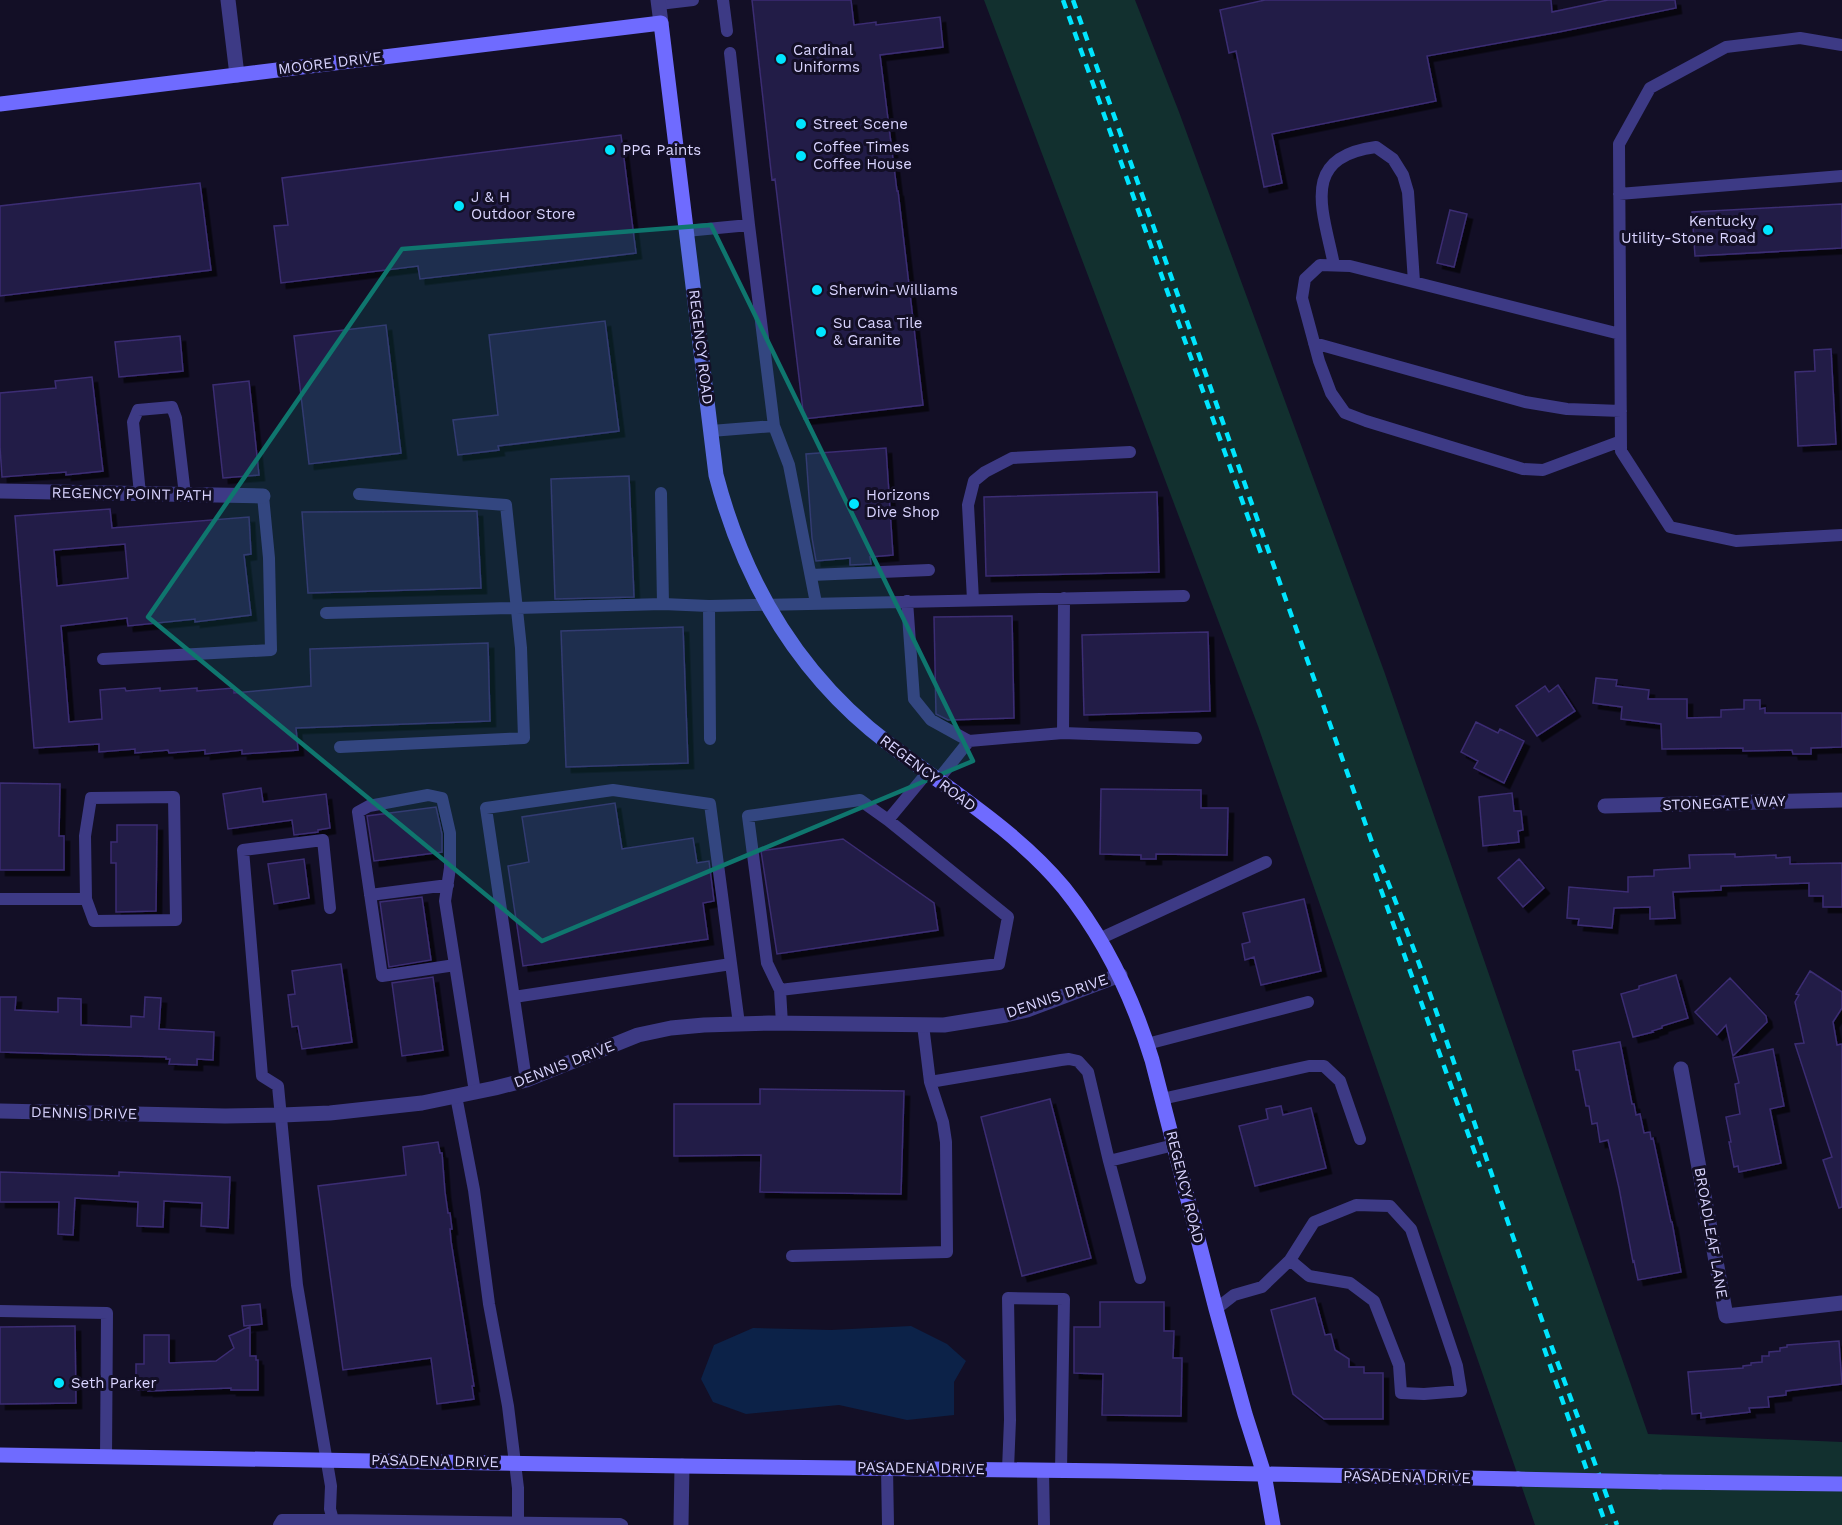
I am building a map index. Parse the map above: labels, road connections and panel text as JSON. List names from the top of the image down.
{
  "streets": {
    "street": [
      "MOORE DRIVE",
      "REGENCY ROAD",
      "REGENCY POINT PATH",
      "STONEGATE WAY",
      "DENNIS DRIVE",
      "BROADLEAF LANE",
      "PASADENA DRIVE"
    ]
  },
  "crossings": [
    ["MOORE DRIVE", "REGENCY ROAD"],
    ["REGENCY ROAD", "DENNIS DRIVE"],
    ["REGENCY ROAD", "PASADENA DRIVE"]
  ],
  "places": [
    "Cardinal Uniforms",
    "Street Scene",
    "PPG Paints",
    "Coffee Times Coffee House",
    "J & H Outdoor Store",
    "Kentucky Utility-Stone Road",
    "Sherwin-Williams",
    "Su Casa Tile & Granite",
    "Horizons Dive Shop",
    "Seth Parker"
  ]
}
